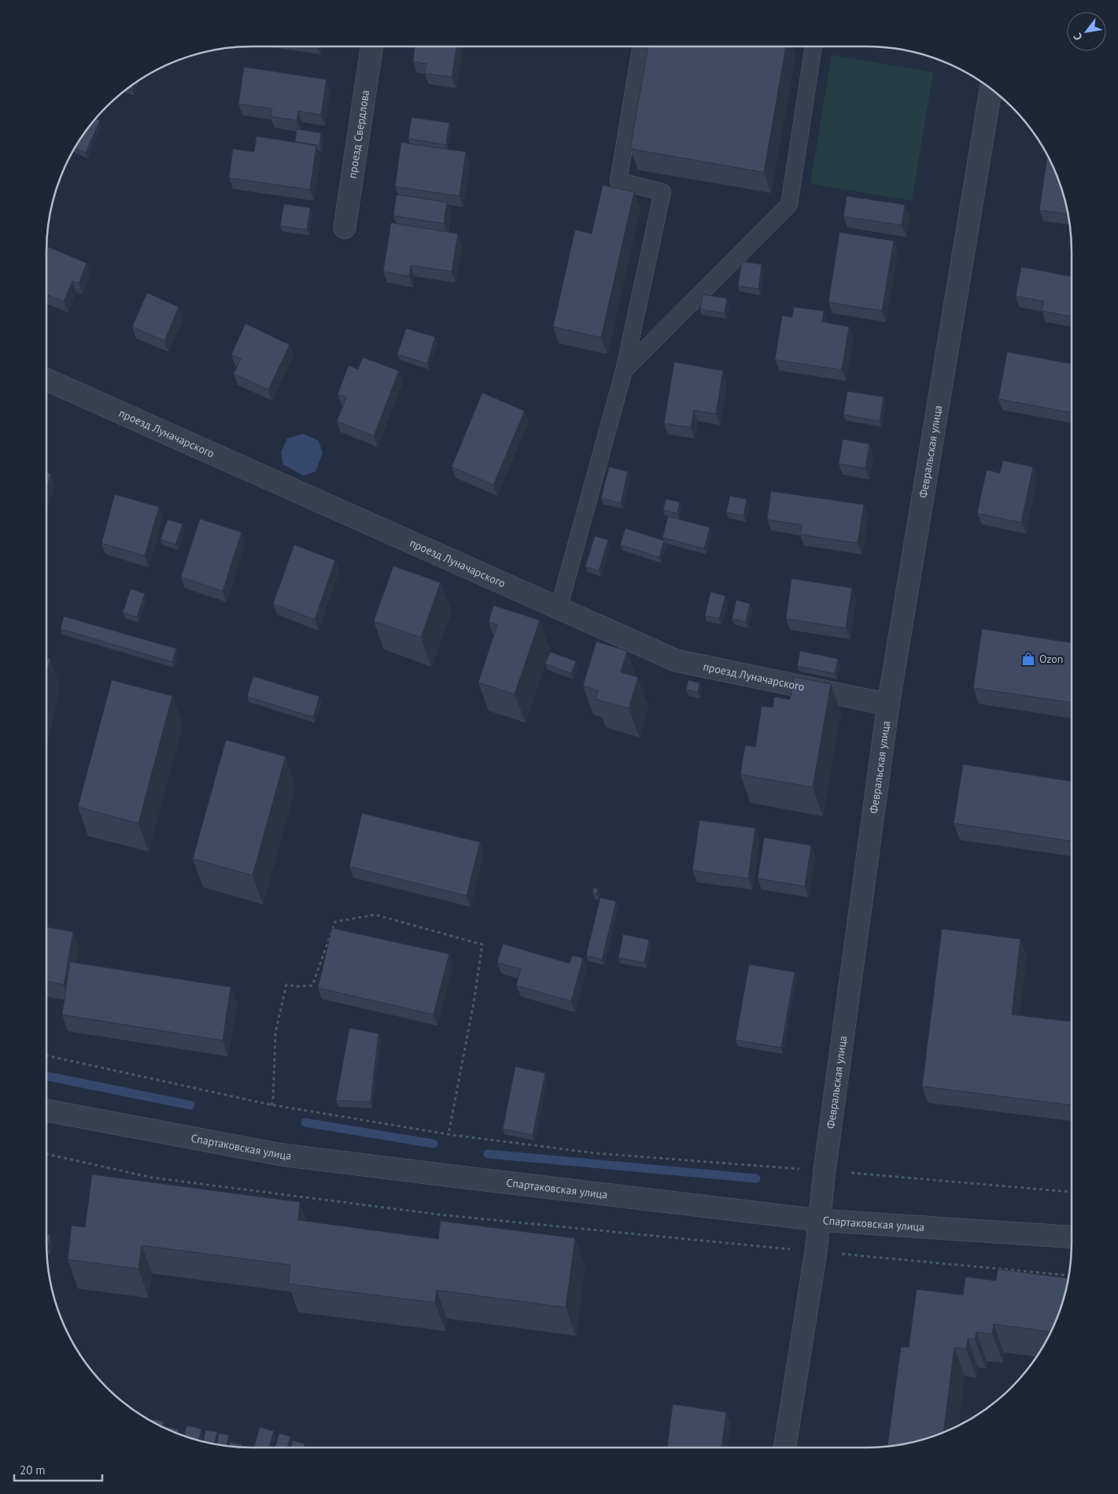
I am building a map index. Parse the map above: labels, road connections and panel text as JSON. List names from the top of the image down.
{
  "streets": {
    "street": [
      "проезд Свердлова",
      "проезд Луначарского",
      "Февральская улица",
      "Спартаковская улица"
    ]
  },
  "crossings": [
    ["проезд Луначарского", "Февральская улица"],
    ["Февральская улица", "Спартаковская улица"]
  ],
  "places": {
    "shop": ["Ozon"]
  },
  "scale_bar": "20 m",
  "north": "bottom left"
}
